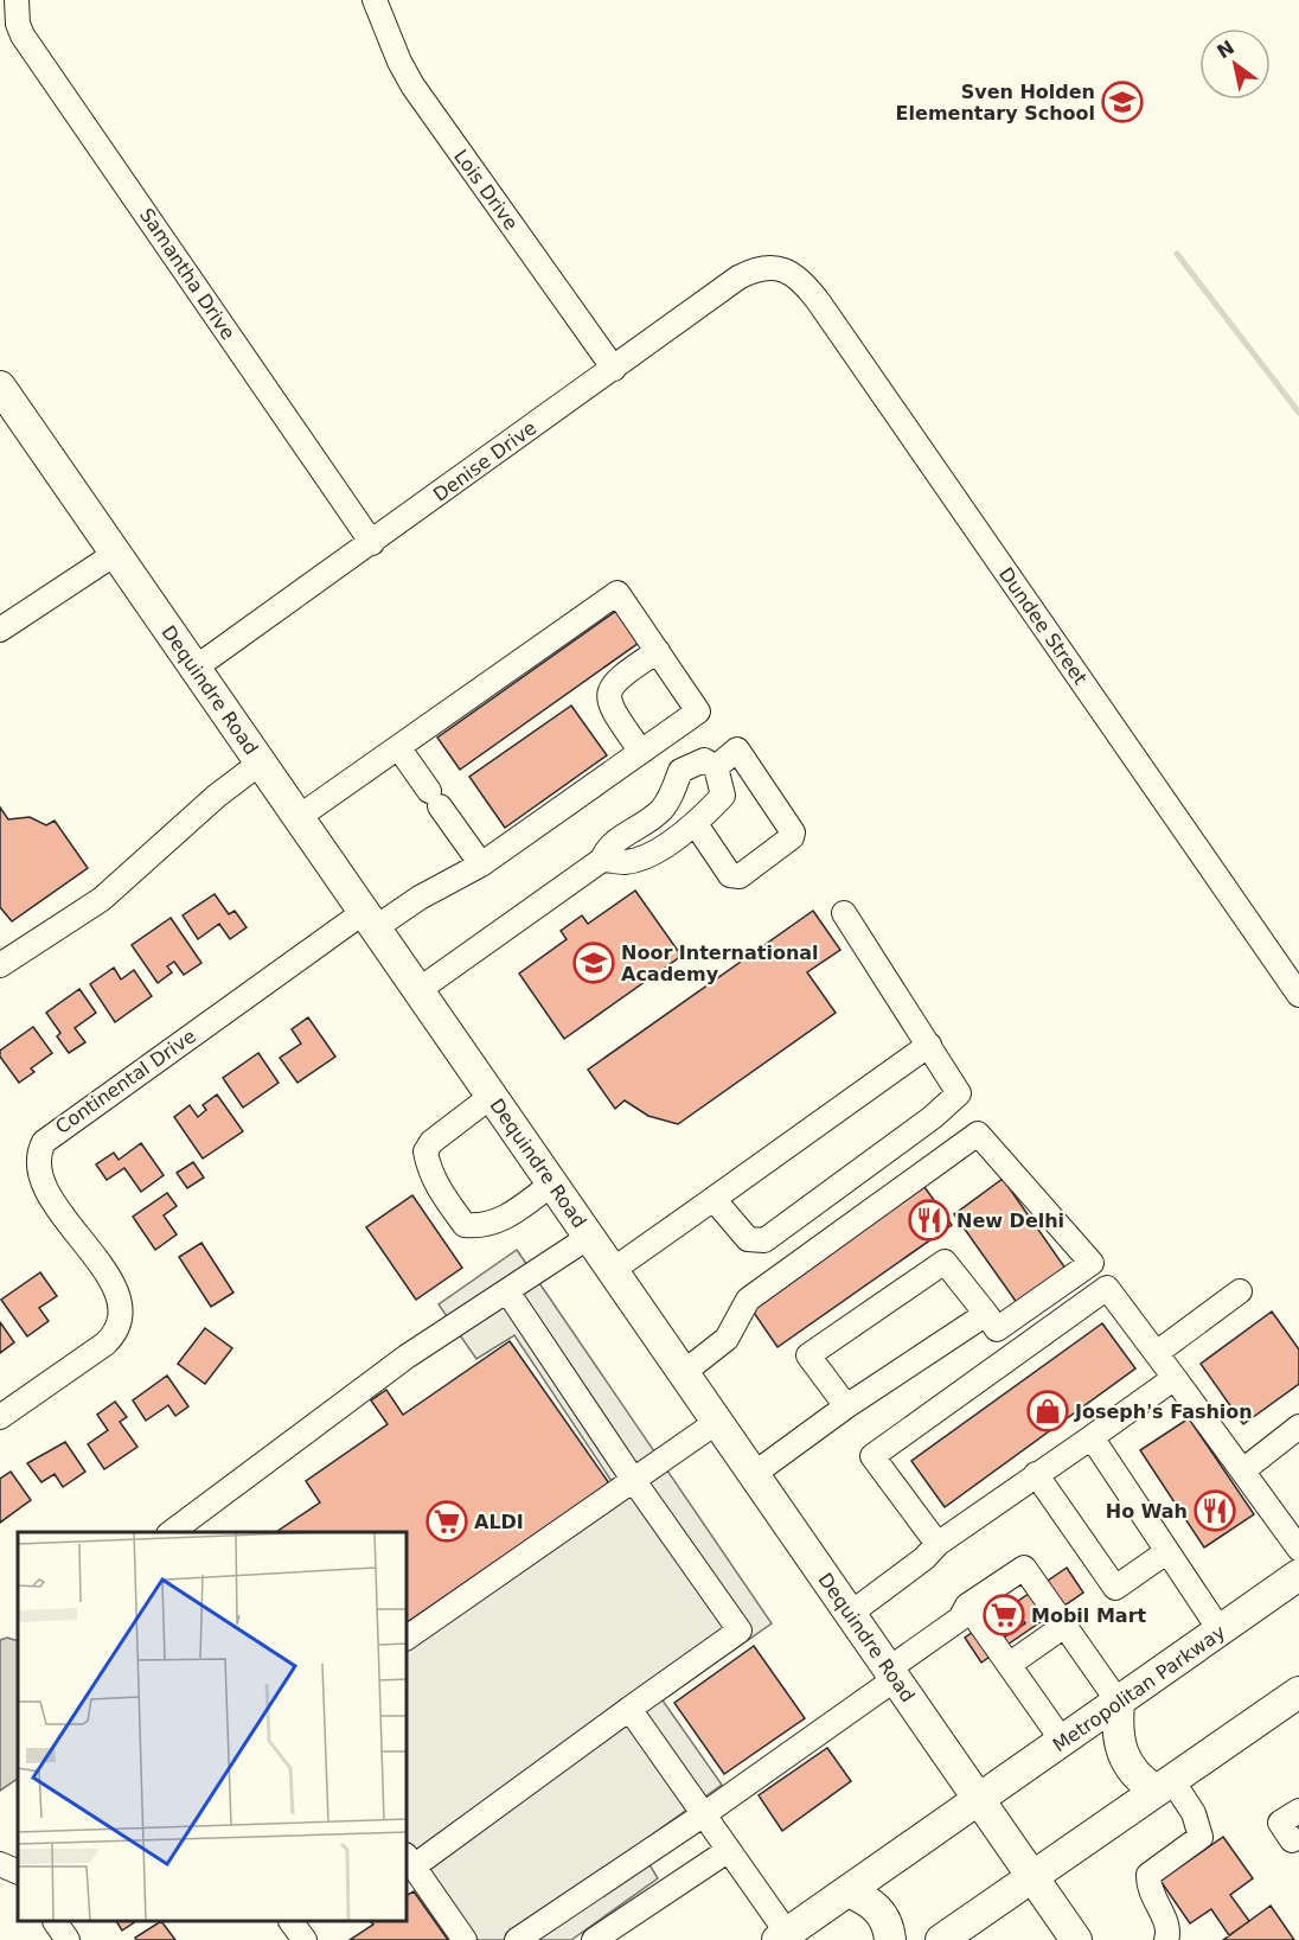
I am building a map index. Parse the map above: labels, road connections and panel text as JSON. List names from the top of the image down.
{
  "streets": {
    "main road": ["Dequindre Road", "Metropolitan Parkway"],
    "street": [
      "Lois Drive",
      "Samantha Drive",
      "Denise Drive",
      "Dundee Street",
      "Continental Drive"
    ]
  },
  "crossings": [
    ["Lois Drive", "Denise Drive"],
    ["Samantha Drive", "Denise Drive"],
    ["Denise Drive", "Dundee Street"],
    ["Denise Drive", "Dequindre Road"],
    ["Dequindre Road", "Continental Drive"],
    ["Dequindre Road", "Metropolitan Parkway"]
  ],
  "places": {
    "school or university": ["Sven Holden Elementary School", "Noor International Academy"],
    "restaurant": ["New Delhi", "Ho Wah"],
    "shop": ["Joseph's Fashion"],
    "supermarket": ["ALDI", "Mobil Mart"]
  },
  "north": "top left"
}
